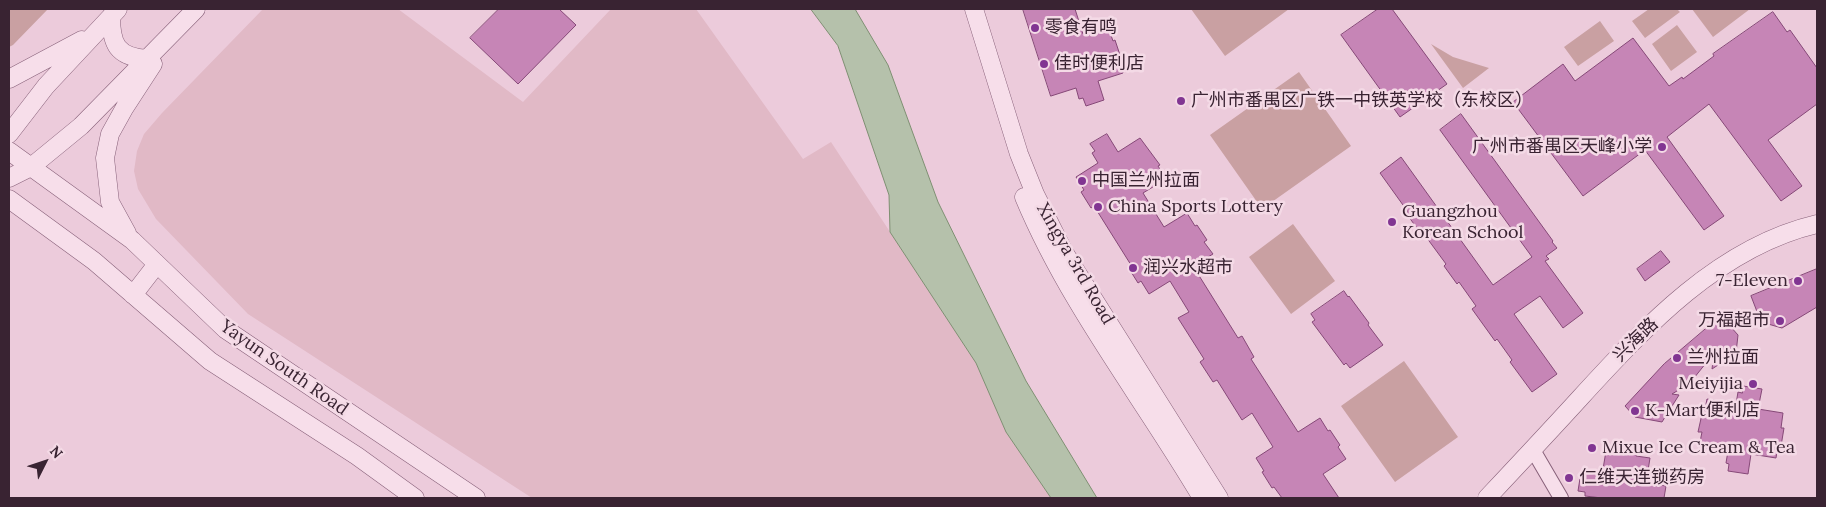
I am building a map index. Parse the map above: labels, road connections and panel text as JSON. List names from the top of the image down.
{
  "streets": {
    "street": ["Xingya 3rd Road", "兴海路", "Yayun South Road"]
  },
  "places": [
    "零食有鸣",
    "佳时便利店",
    "广州市番禺区广铁一中铁英学校（东校区）",
    "广州市番禺区天峰小学",
    "中国兰州拉面",
    "China Sports Lottery",
    "Guangzhou Korean School",
    "润兴水超市",
    "7-Eleven",
    "万福超市",
    "兰州拉面",
    "Meiyijia",
    "K-Mart便利店",
    "Mixue Ice Cream & Tea",
    "仁维天连锁药房"
  ],
  "north": "top right"
}
